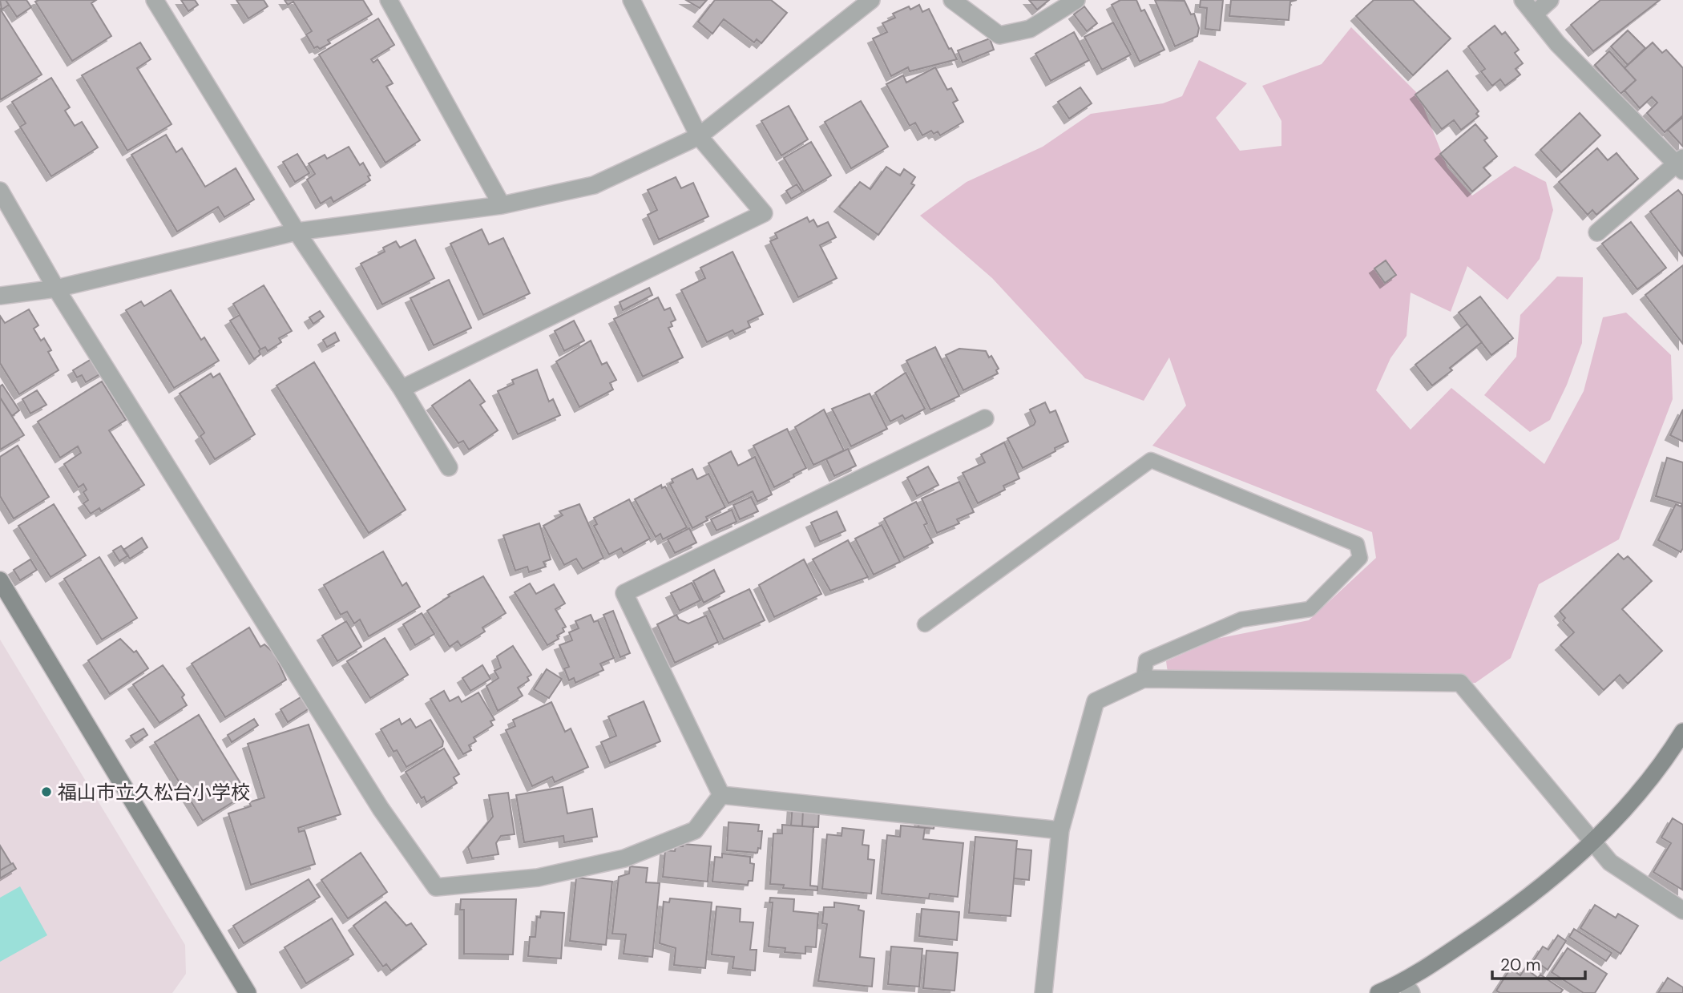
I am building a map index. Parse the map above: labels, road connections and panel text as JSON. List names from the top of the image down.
{
  "places": ["福山市立久松台小学校"],
  "scale_bar": "20 m"
}
